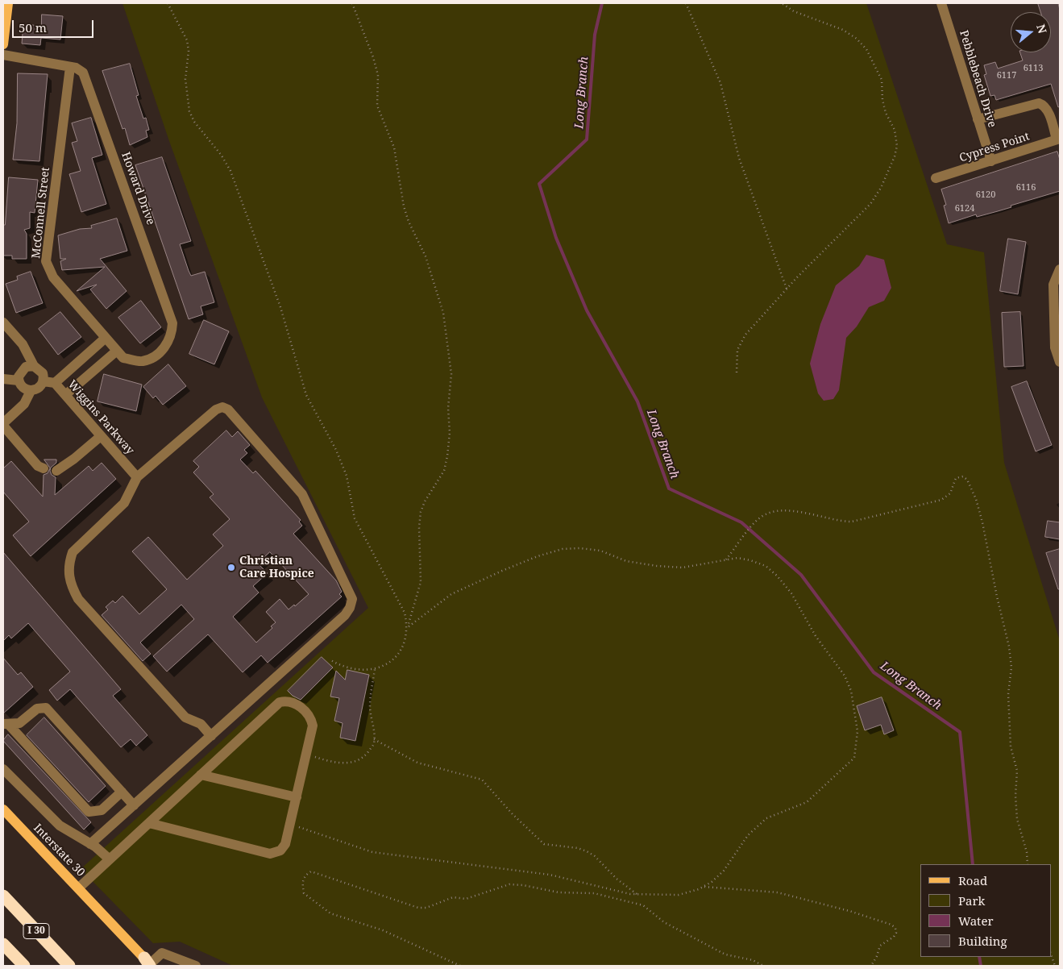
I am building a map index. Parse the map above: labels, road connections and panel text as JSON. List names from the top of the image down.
{
  "streets": {
    "highway": ["I 30"],
    "main road": ["Interstate 30"],
    "street": [
      "Pebblebeach Drive",
      "Cypress Point",
      "Howard Drive",
      "McConnell Street",
      "Wiggins Parkway"
    ]
  },
  "crossings": [
    ["Pebblebeach Drive", "Cypress Point"],
    ["Howard Drive", "McConnell Street"]
  ],
  "water": ["Long Branch"],
  "places": ["Christian Care Hospice"],
  "house_numbers": [
    "6113",
    "6117",
    "6116",
    "6120",
    "6124"
  ],
  "legend": [
    "Road",
    "Park",
    "Water",
    "Building"
  ],
  "scale_bar": "50 m",
  "north": "right"
}
